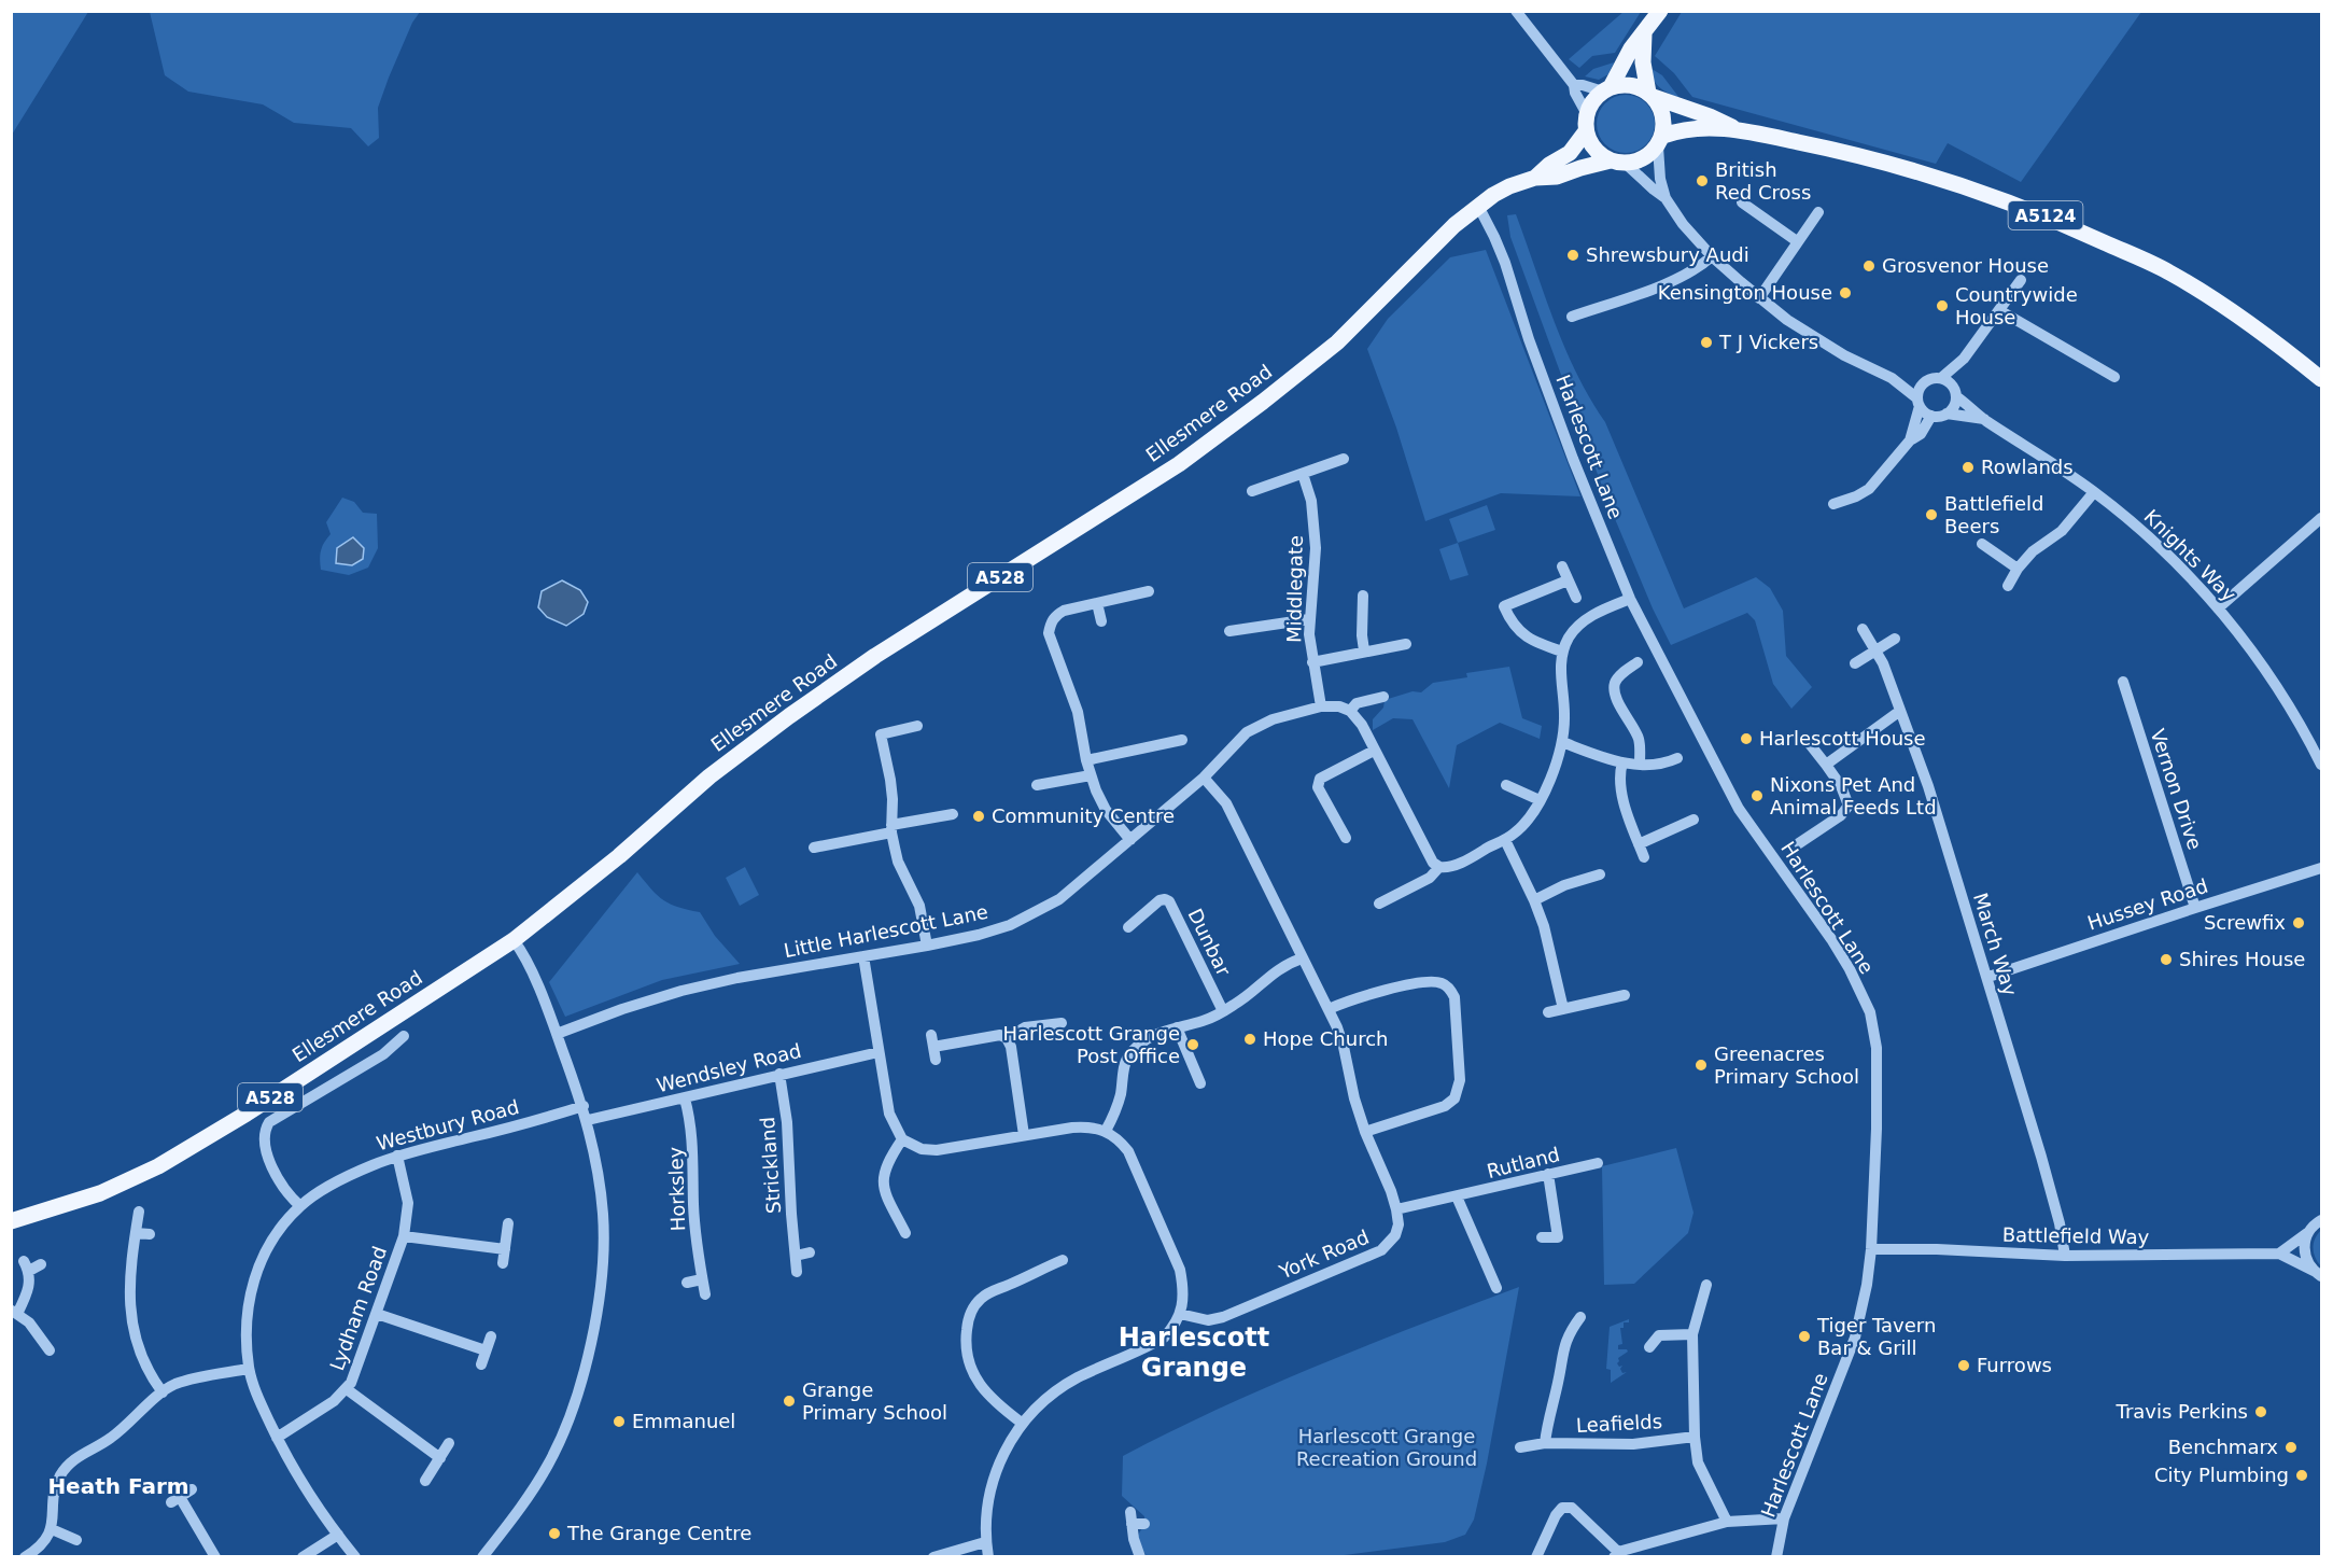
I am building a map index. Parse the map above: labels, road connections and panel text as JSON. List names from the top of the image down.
{
  "streets": {
    "main road": ["A5124", "Ellesmere Road", "A528"],
    "street": [
      "Harlescott Lane",
      "Knights Way",
      "Middlegate",
      "Vernon Drive",
      "Hussey Road",
      "Little Harlescott Lane",
      "Dunbar",
      "March Way",
      "Wendsley Road",
      "Westbury Road",
      "Rutland",
      "Strickland",
      "Horksley",
      "Battlefield Way",
      "York Road",
      "Lydham Road",
      "Leafields"
    ]
  },
  "crossings": [
    ["A5124", "Ellesmere Road"],
    ["Ellesmere Road", "Harlescott Lane"],
    ["Harlescott Lane", "Battlefield Way"],
    ["Middlegate", "Little Harlescott Lane"],
    ["Vernon Drive", "Hussey Road"],
    ["Hussey Road", "March Way"],
    ["Little Harlescott Lane", "York Road"],
    ["March Way", "Battlefield Way"],
    ["Wendsley Road", "Strickland"],
    ["Wendsley Road", "Horksley"],
    ["Westbury Road", "Lydham Road"],
    ["Rutland", "York Road"]
  ],
  "districts": ["Harlescott Grange", "Heath Farm"],
  "parks": ["Harlescott Grange Recreation Ground"],
  "places": [
    "British Red Cross",
    "Shrewsbury Audi",
    "Grosvenor House",
    "Kensington House",
    "Countrywide House",
    "T J Vickers",
    "Rowlands",
    "Battlefield Beers",
    "Harlescott House",
    "Nixons Pet And Animal Feeds Ltd",
    "Community Centre",
    "Screwfix",
    "Shires House",
    "Hope Church",
    "Harlescott Grange Post Office",
    "Greenacres Primary School",
    "Tiger Tavern Bar & Grill",
    "Furrows",
    "Grange Primary School",
    "Travis Perkins",
    "Emmanuel",
    "Benchmarx",
    "City Plumbing",
    "The Grange Centre"
  ]
}
